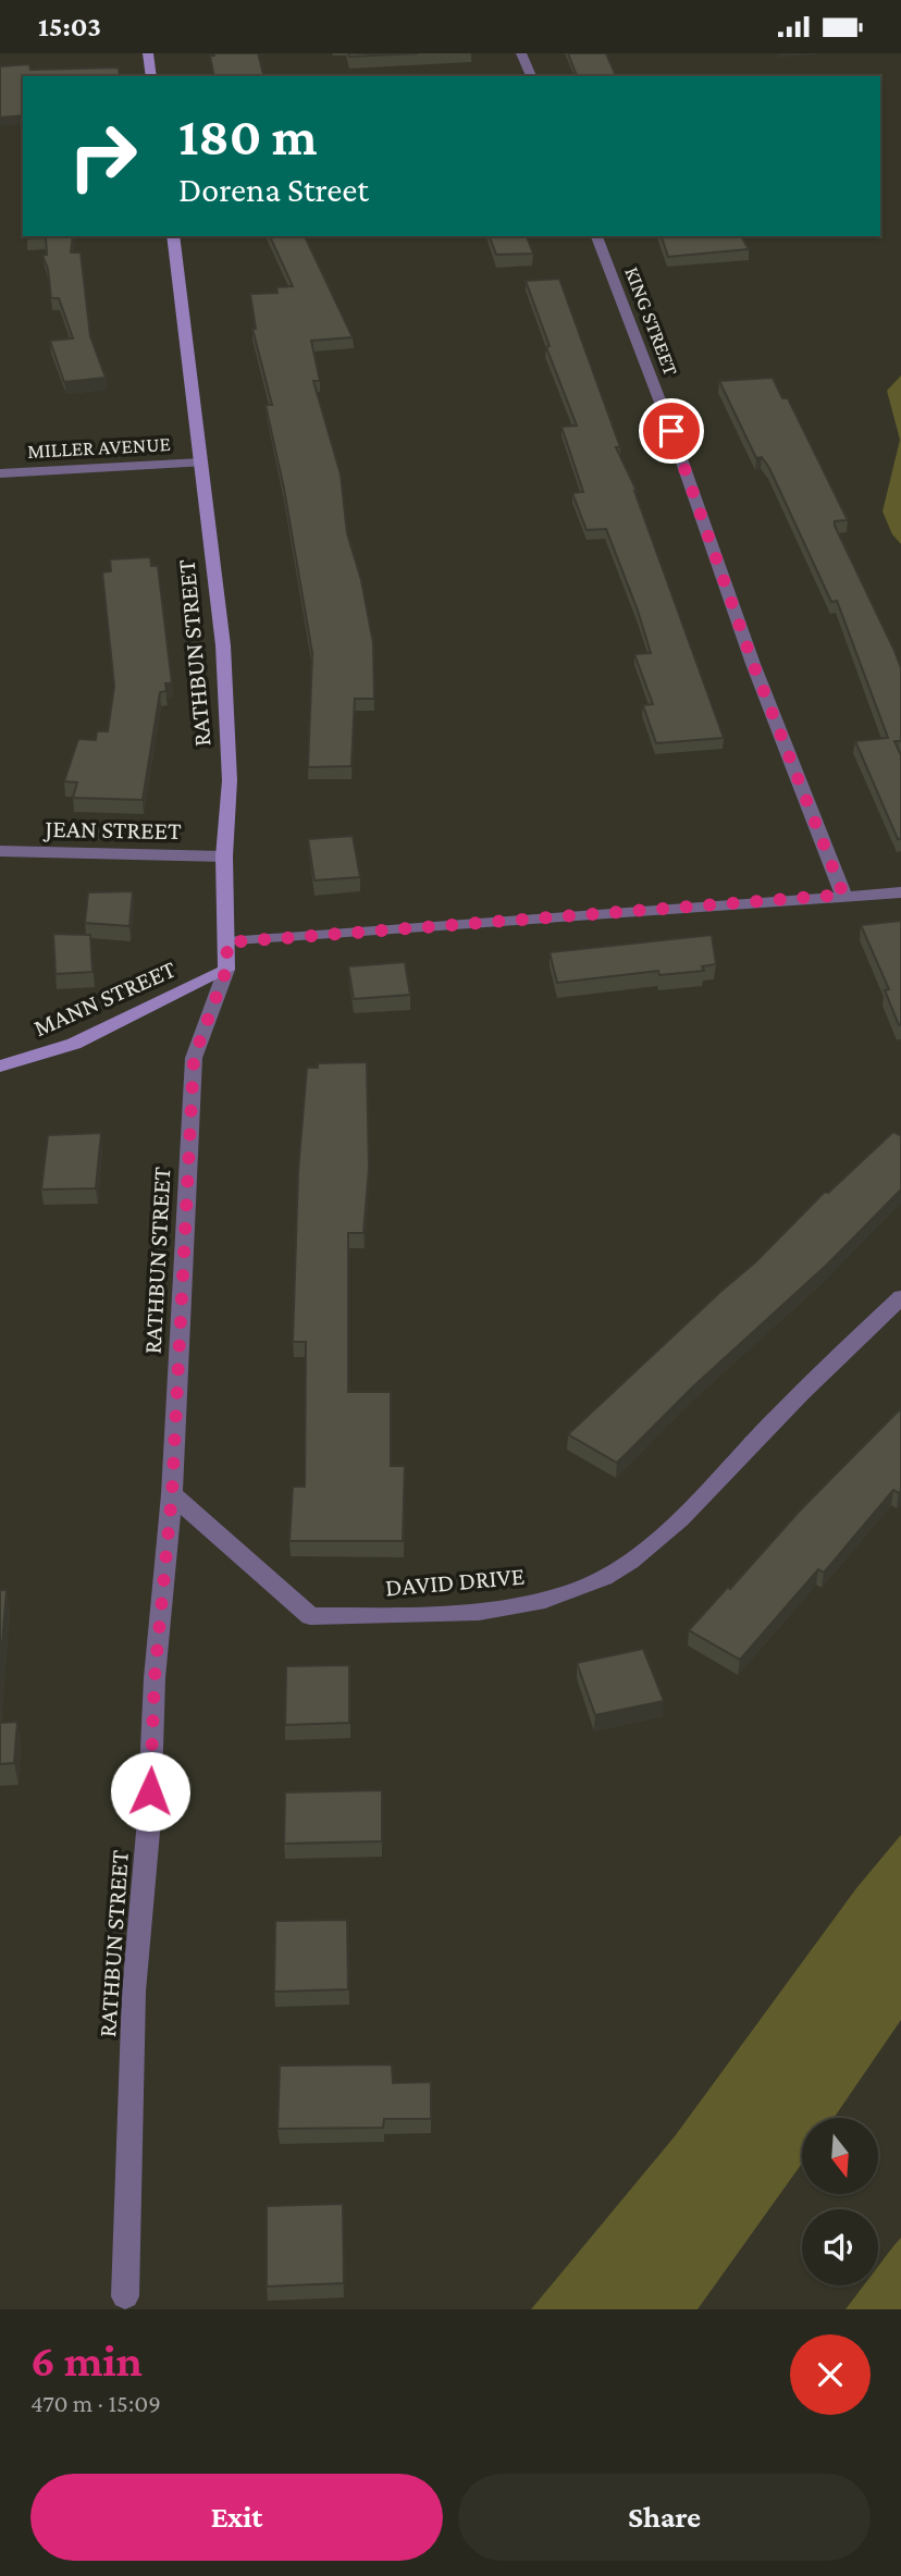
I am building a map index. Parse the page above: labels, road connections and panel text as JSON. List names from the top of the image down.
{
  "streets": {
    "street": [
      "KING STREET",
      "MILLER AVENUE",
      "RATHBUN STREET",
      "JEAN STREET",
      "MANN STREET",
      "DAVID DRIVE"
    ]
  },
  "crossings": [
    ["MILLER AVENUE", "RATHBUN STREET"],
    ["RATHBUN STREET", "JEAN STREET"],
    ["RATHBUN STREET", "MANN STREET"],
    ["RATHBUN STREET", "DAVID DRIVE"]
  ],
  "north": "bottom",
  "page": {
    "status": "15:03",
    "turn": ["180 m", "Dorena Street"],
    "heading": ["6 min", "470 m · 15:09"],
    "buttons": ["Exit", "Share"]
  }
}
